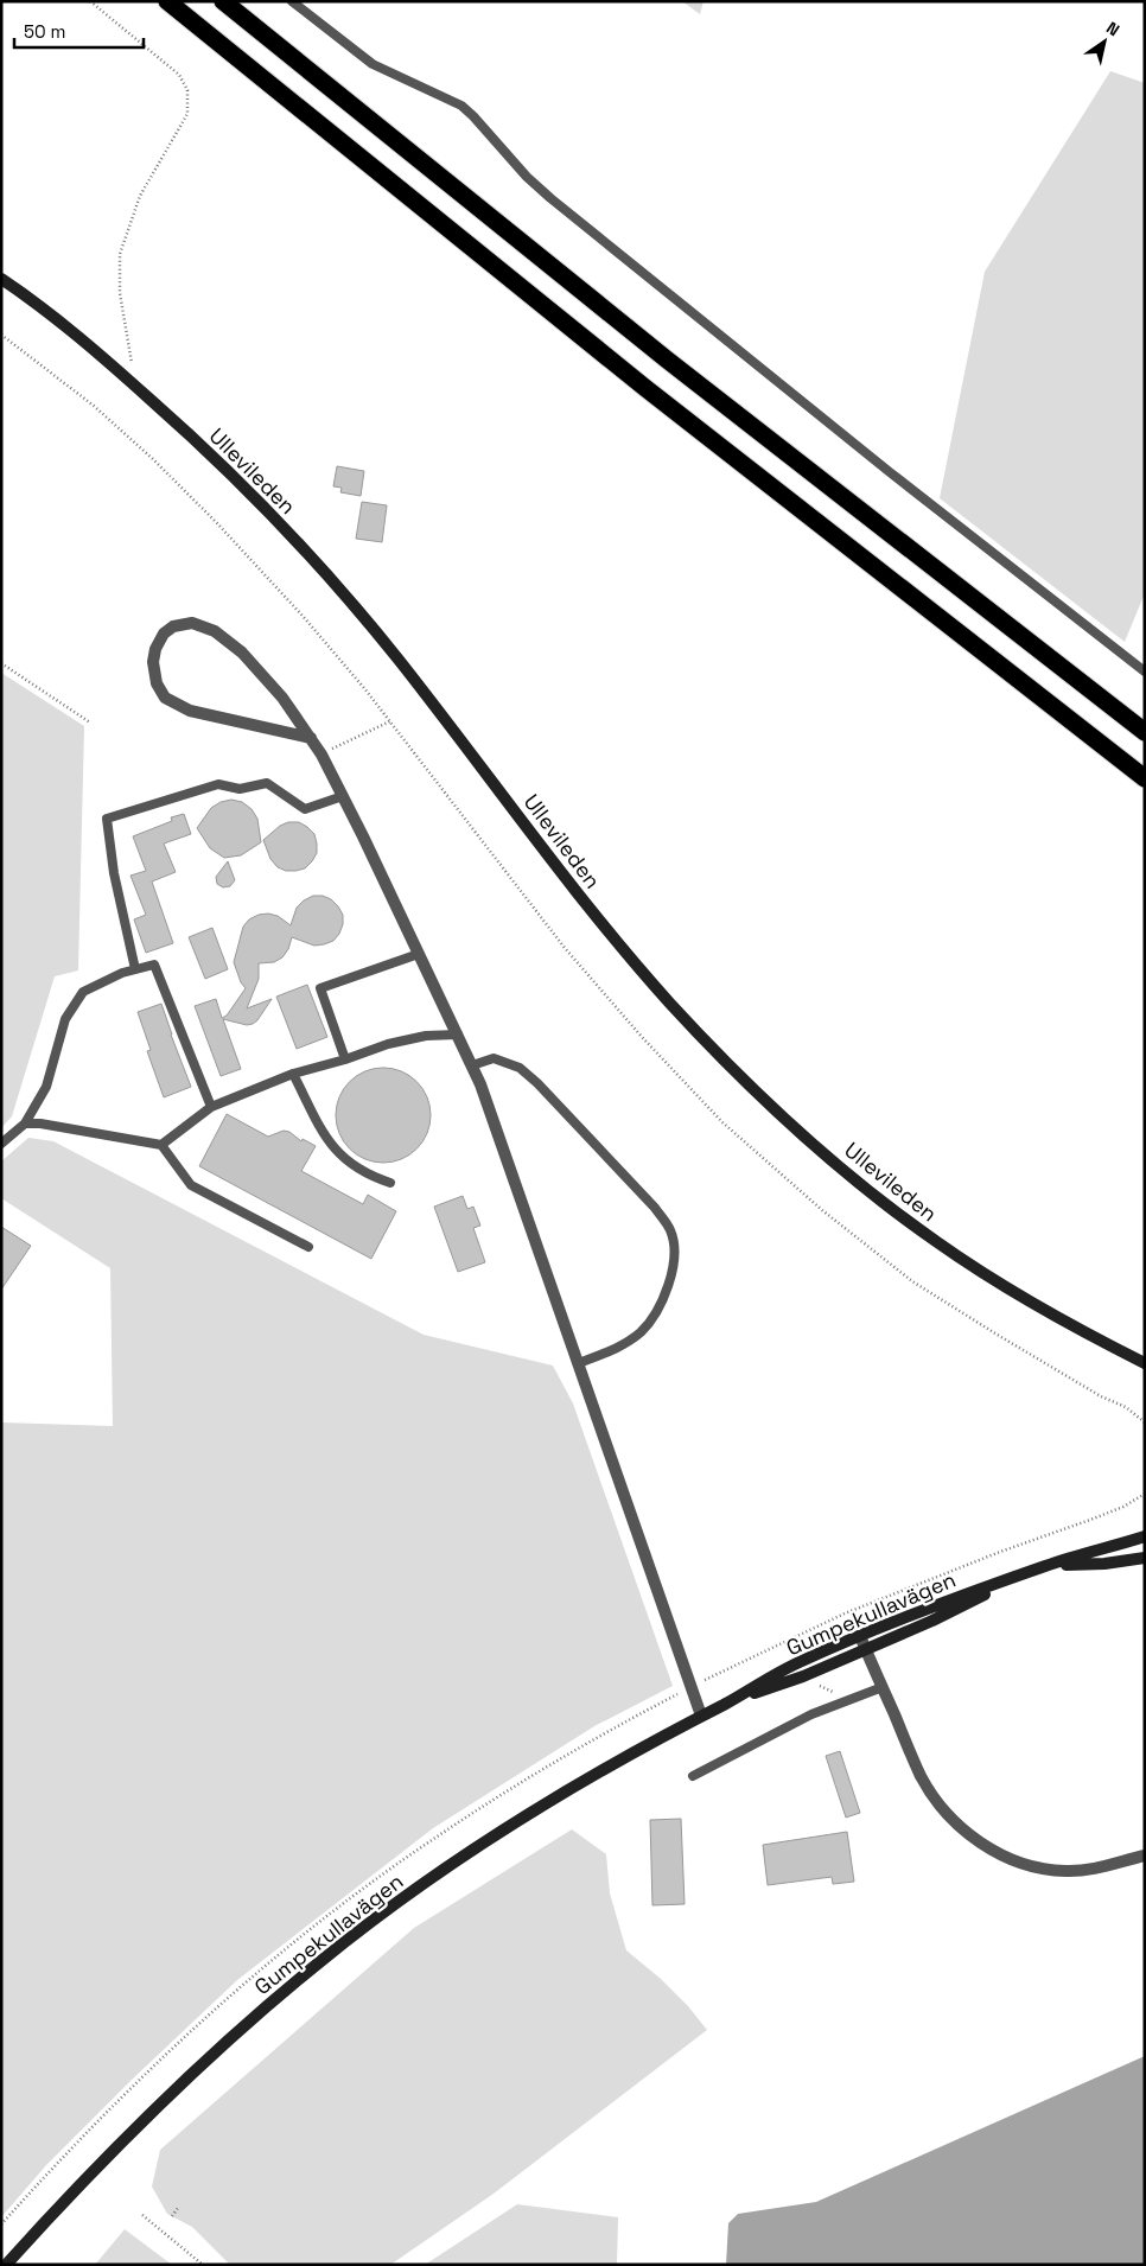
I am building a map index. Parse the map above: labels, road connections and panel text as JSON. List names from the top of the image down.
{
  "streets": {
    "street": ["Ullevileden", "Gumpekullavägen"]
  },
  "scale_bar": "50 m",
  "north": "top right"
}
